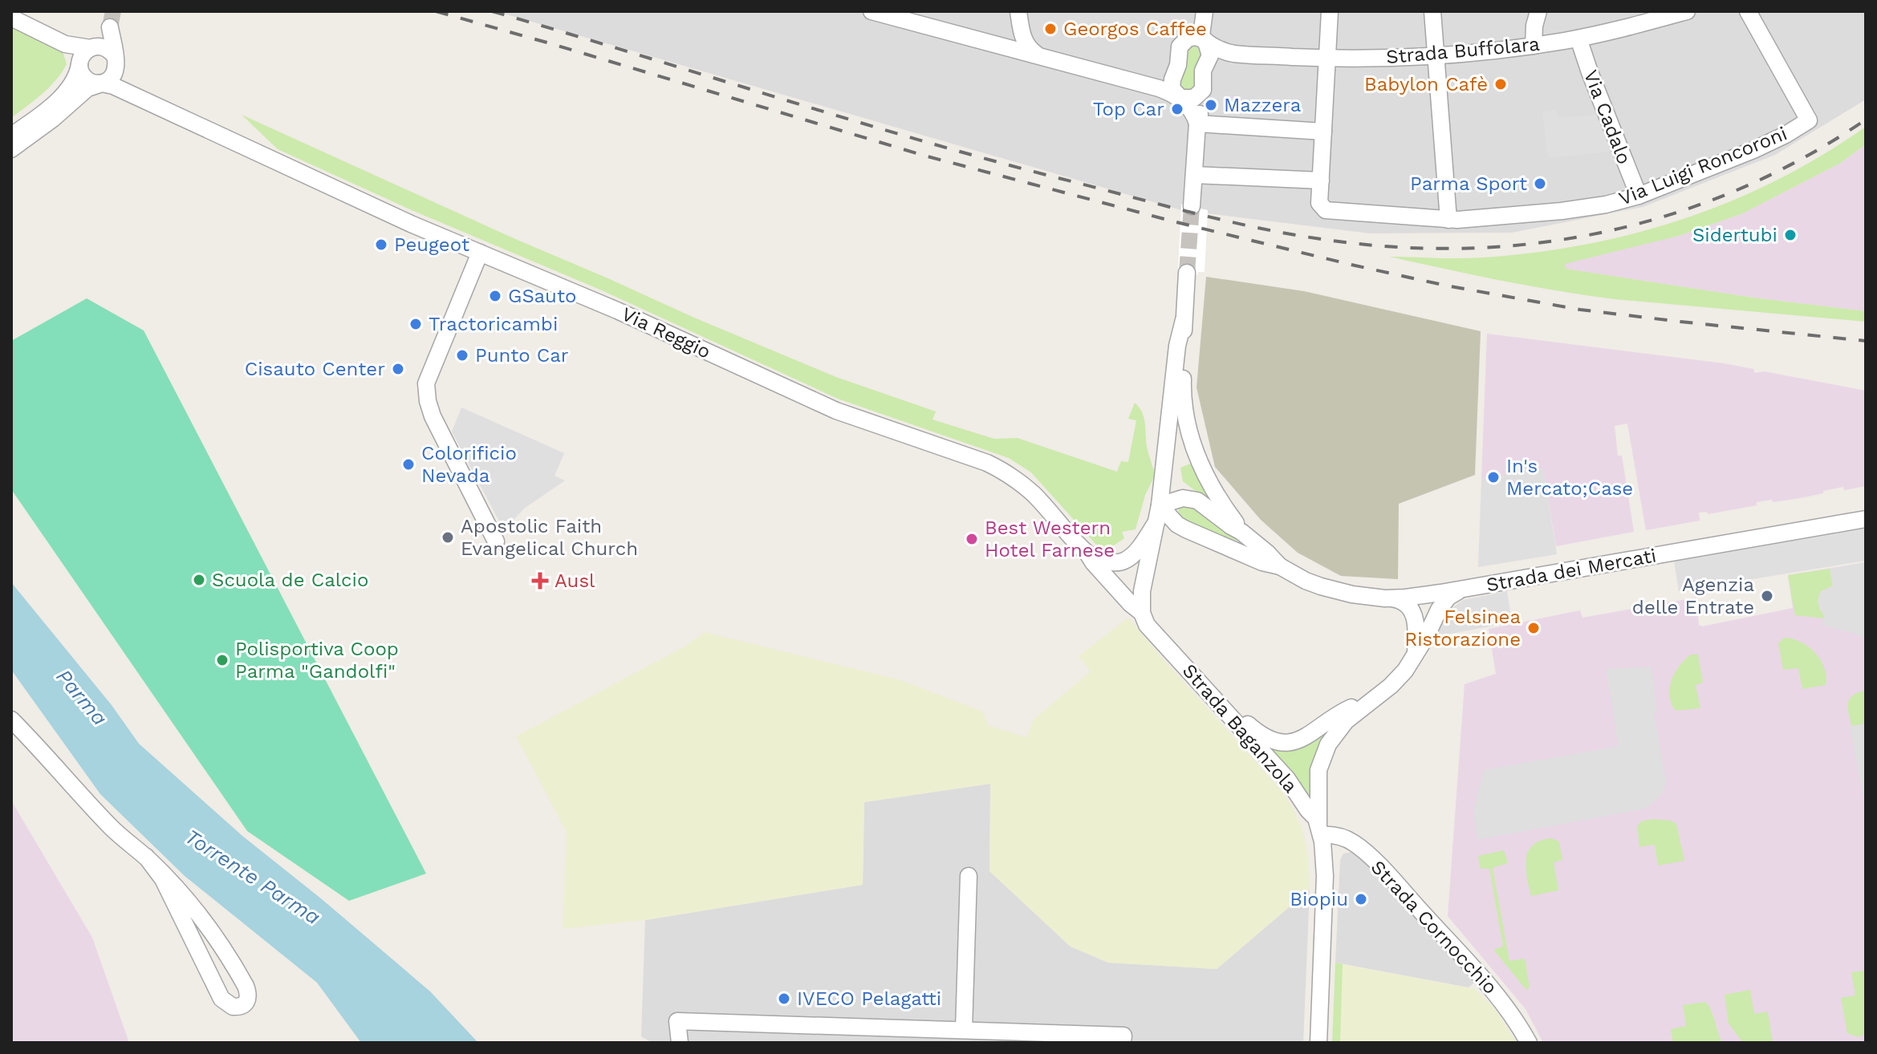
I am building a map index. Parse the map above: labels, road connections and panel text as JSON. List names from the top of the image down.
{
  "streets": {
    "street": [
      "Strada Buffolara",
      "Via Cadalo",
      "Via Luigi Roncoroni",
      "Via Reggio",
      "Strada dei Mercati",
      "Strada Baganzola",
      "Strada Cornocchio"
    ]
  },
  "crossings": [
    ["Strada Buffolara", "Via Cadalo"],
    ["Via Cadalo", "Via Luigi Roncoroni"],
    ["Via Reggio", "Strada Baganzola"],
    ["Strada Baganzola", "Strada Cornocchio"]
  ],
  "water": ["Parma", "Torrente Parma"],
  "places": {
    "other": [
      "Georgos Caffee",
      "Babylon Cafè",
      "Mazzera",
      "Top Car",
      "Parma Sport",
      "Sidertubi",
      "Peugeot",
      "GSauto",
      "Tractoricambi",
      "Punto Car",
      "Cisauto Center",
      "Colorificio Nevada",
      "In's Mercato;Case",
      "Apostolic Faith Evangelical Church",
      "Best Western Hotel Farnese",
      "Scuola de Calcio",
      "Agenzia delle Entrate",
      "Felsinea Ristorazione",
      "Polisportiva Coop Parma \"Gandolfi\"",
      "Biopiu",
      "IVECO Pelagatti"
    ],
    "health": ["Ausl"]
  }
}
